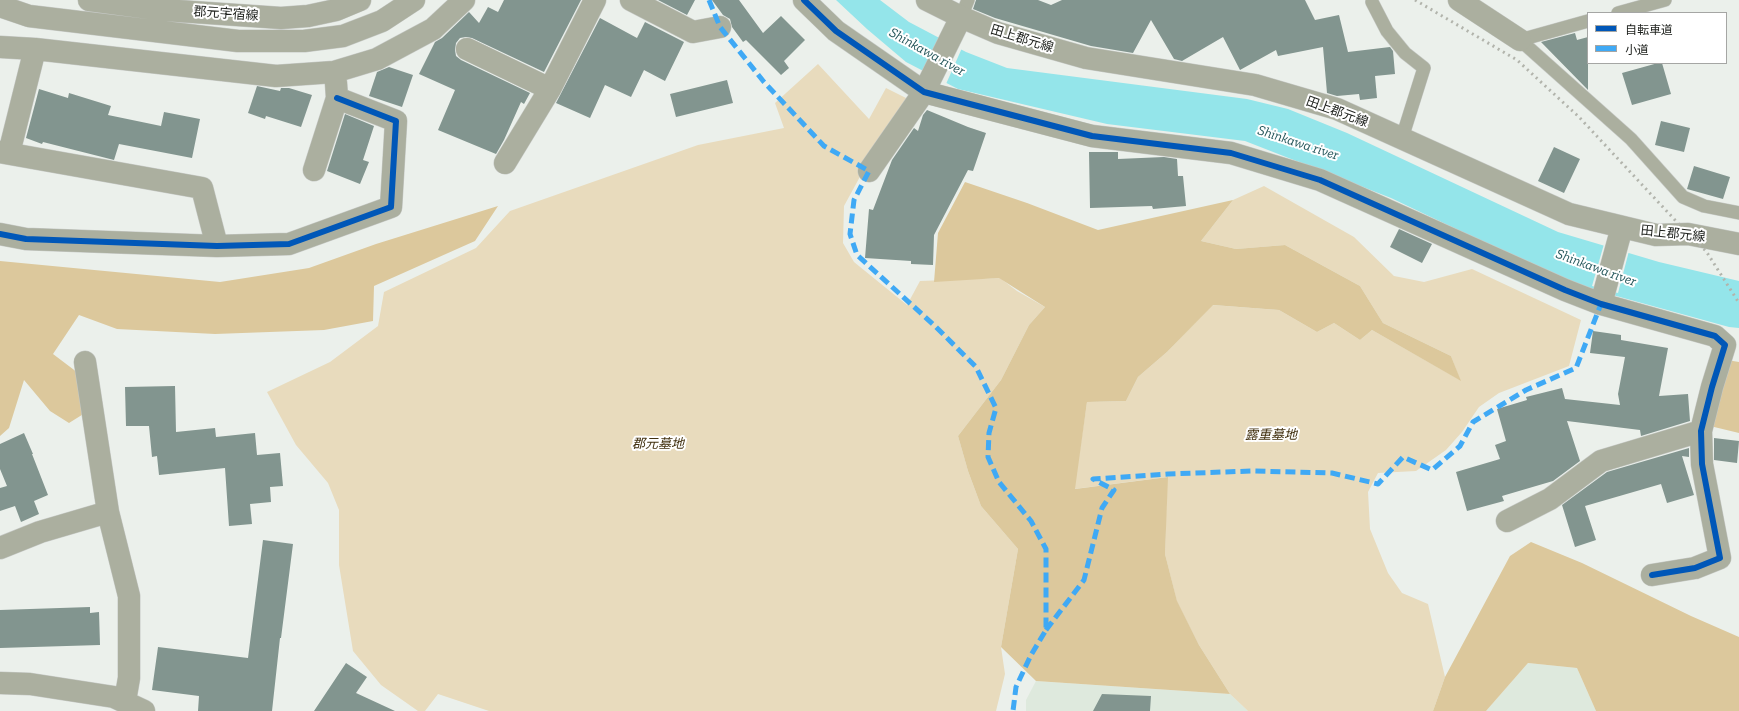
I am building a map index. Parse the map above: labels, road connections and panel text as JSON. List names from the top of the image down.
{
  "streets": {
    "street": ["郡元宇宿線", "田上郡元線"]
  },
  "water": ["Shinkawa river"],
  "parks": ["露重墓地", "郡元墓地"],
  "legend": ["自転車道", "小道"]
}
